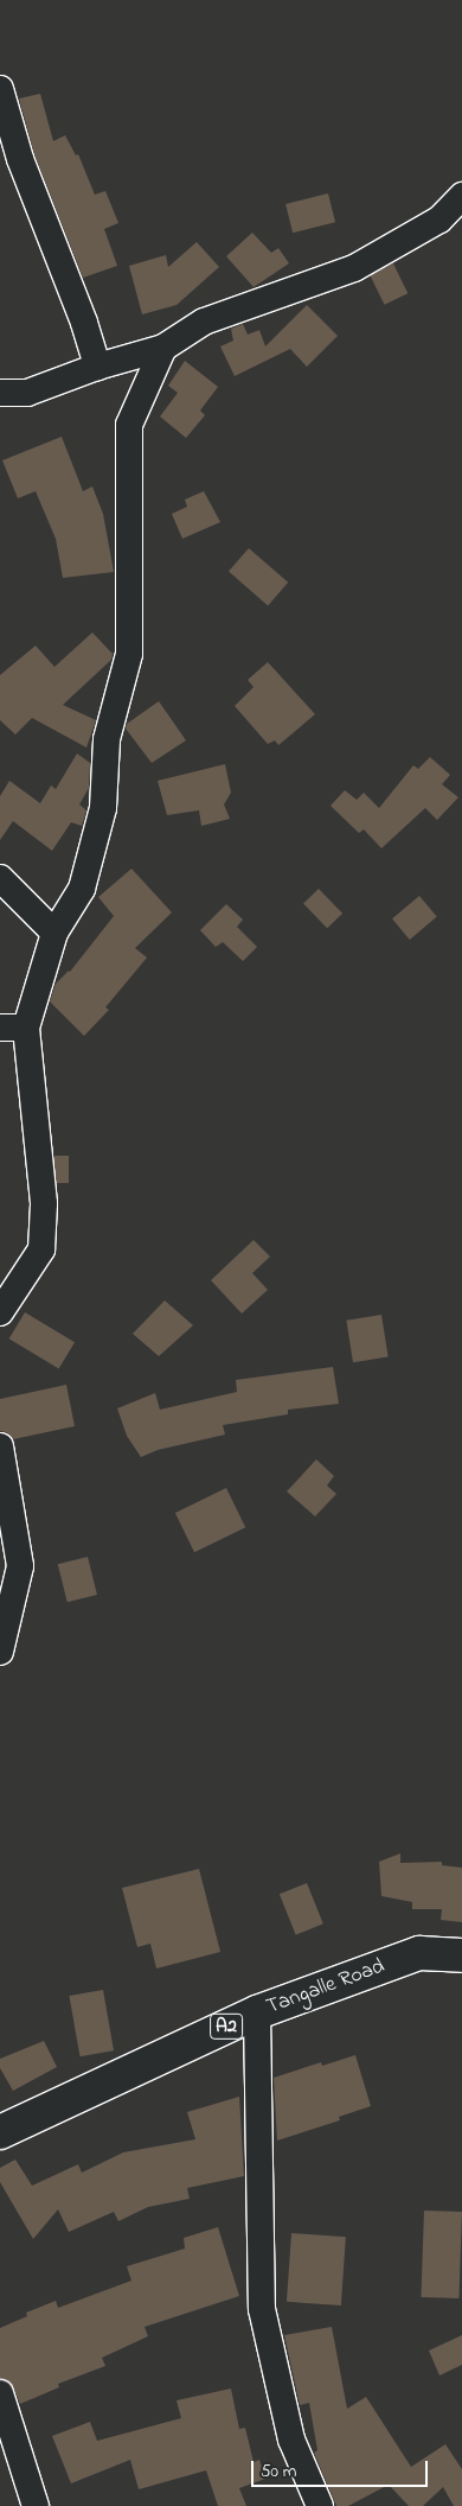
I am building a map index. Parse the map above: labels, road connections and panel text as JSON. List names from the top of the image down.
{
  "streets": {
    "highway": ["Tangalle Road", "A2"]
  },
  "scale_bar": "50 m"
}
